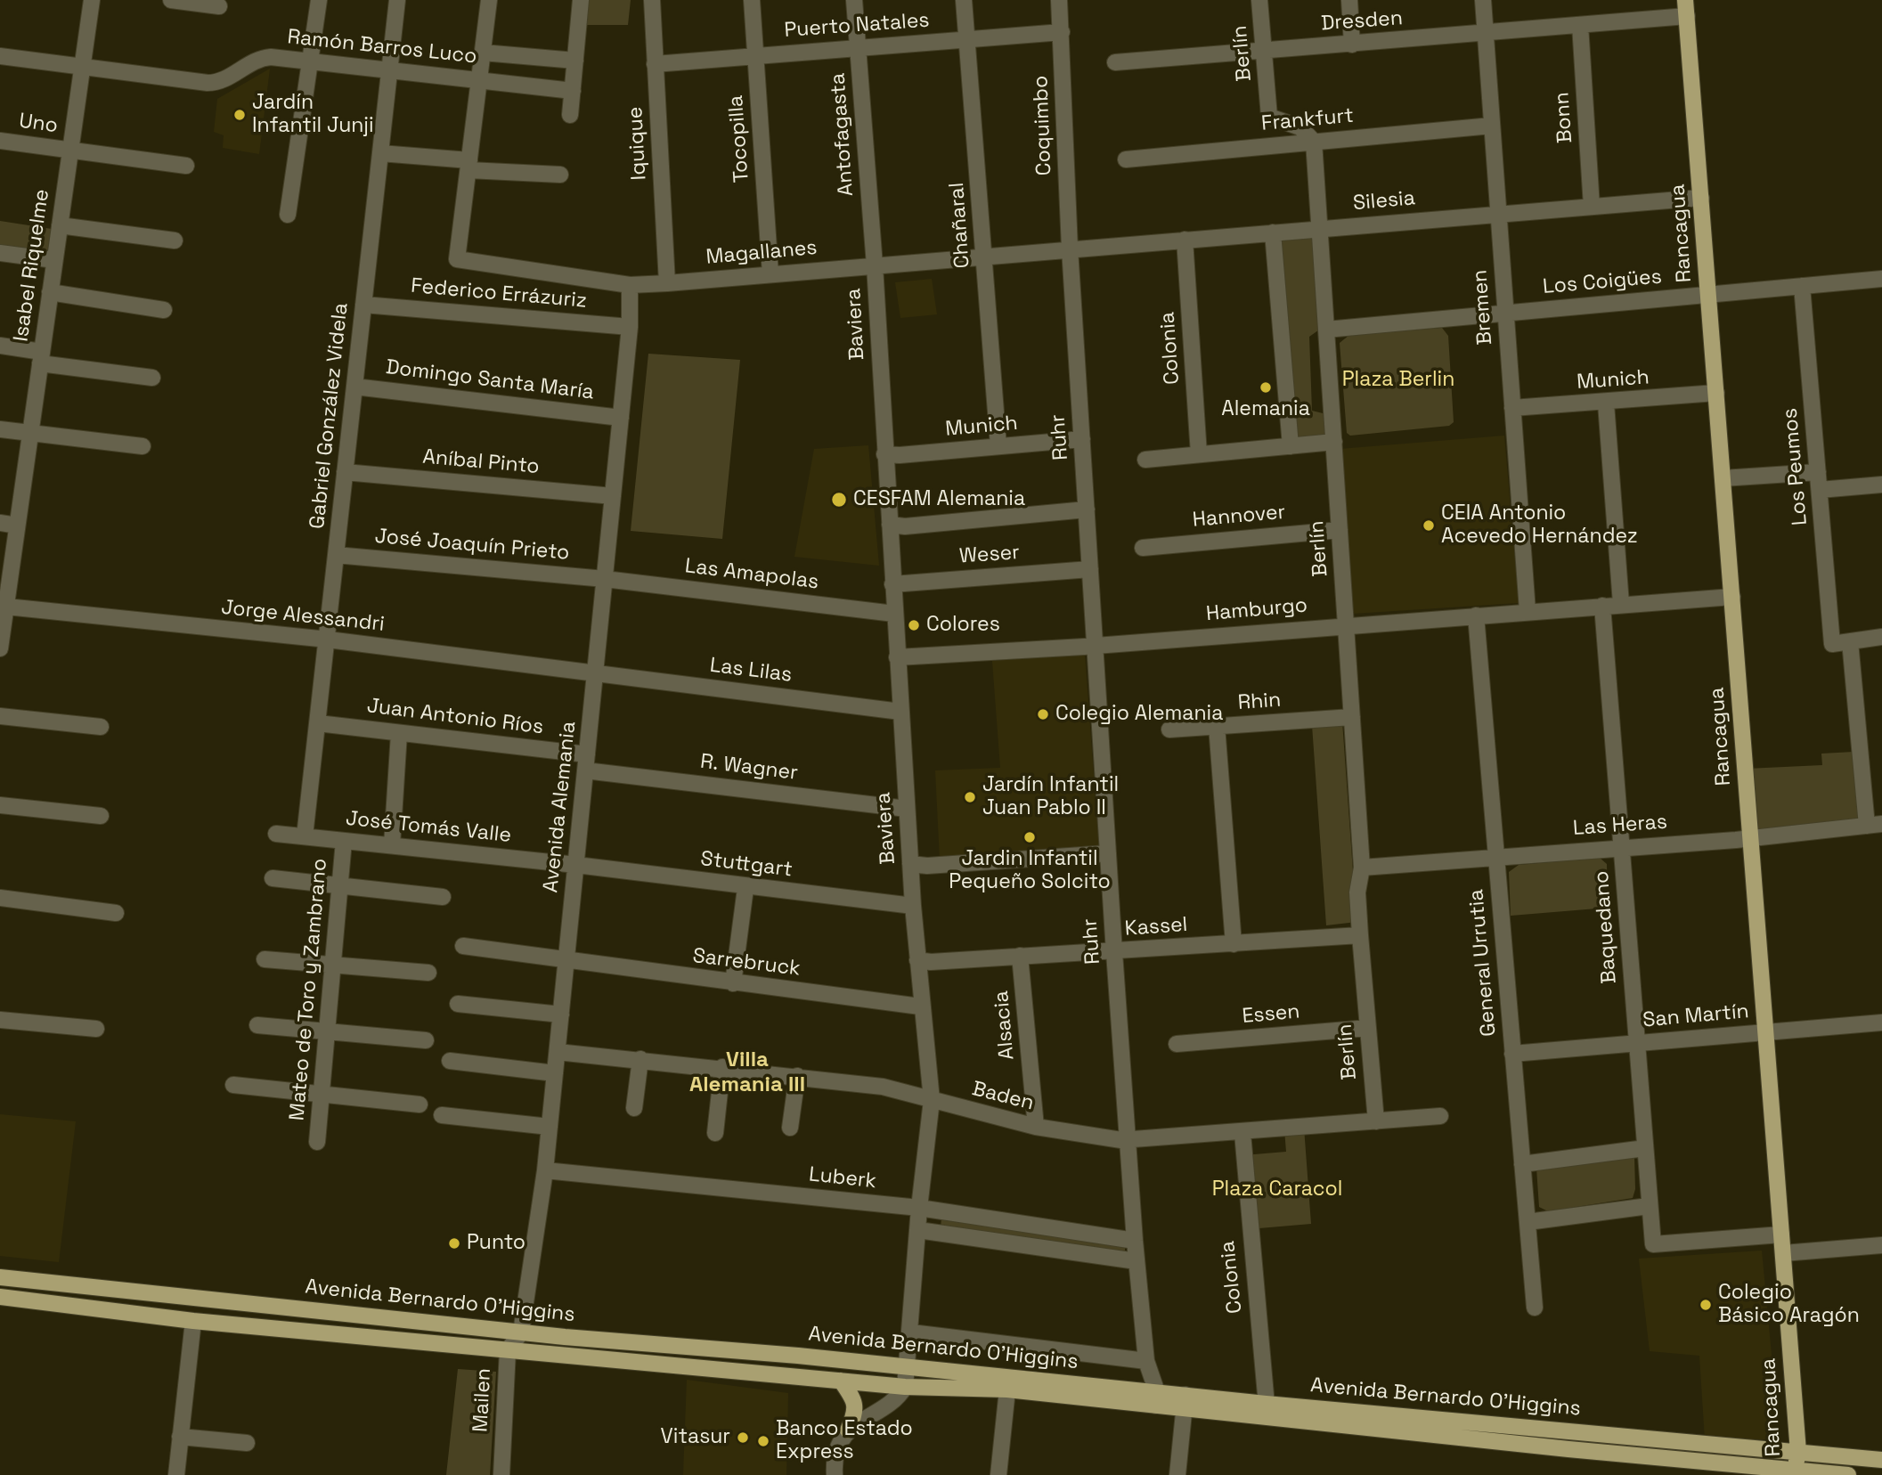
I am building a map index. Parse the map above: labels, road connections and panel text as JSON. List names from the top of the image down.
{
  "streets": {
    "main road": ["Rancagua", "Avenida Bernardo O'Higgins"],
    "street": [
      "Dresden",
      "Puerto Natales",
      "Ramón Barros Luco",
      "Berlín",
      "Bonn",
      "Frankfurt",
      "Uno",
      "Coquimbo",
      "Antofagasta",
      "Tocopilla",
      "Iquique",
      "Silesia",
      "Chañaral",
      "Magallanes",
      "Isabel Riquelme",
      "Los Coigües",
      "Federico Errázuriz",
      "Bremen",
      "Baviera",
      "Colonia",
      "Domingo Santa María",
      "Munich",
      "Gabriel González Videla",
      "Ruhr",
      "Aníbal Pinto",
      "Los Peumos",
      "Hannover",
      "José Joaquín Prieto",
      "Weser",
      "Las Amapolas",
      "Hamburgo",
      "Jorge Alessandri",
      "Las Lilas",
      "Rhin",
      "Juan Antonio Ríos",
      "R. Wagner",
      "Avenida Alemania",
      "Las Heras",
      "José Tomás Valle",
      "Stuttgart",
      "Kassel",
      "Baquedano",
      "Sarrebruck",
      "General Urrutia",
      "Mateo de Toro y Zambrano",
      "Essen",
      "San Martín",
      "Alsacia",
      "Baden",
      "Luberk",
      "Mailen"
    ]
  },
  "crossings": [
    ["Dresden", "Berlín"],
    ["Dresden", "Bonn"],
    ["Dresden", "Rancagua"],
    ["Dresden", "Bremen"],
    ["Puerto Natales", "Coquimbo"],
    ["Puerto Natales", "Antofagasta"],
    ["Puerto Natales", "Tocopilla"],
    ["Puerto Natales", "Iquique"],
    ["Puerto Natales", "Chañaral"],
    ["Ramón Barros Luco", "Isabel Riquelme"],
    ["Ramón Barros Luco", "Gabriel González Videla"],
    ["Berlín", "Frankfurt"],
    ["Berlín", "Silesia"],
    ["Berlín", "Los Coigües"],
    ["Berlín", "Hannover"],
    ["Berlín", "Hamburgo"],
    ["Berlín", "Rhin"],
    ["Berlín", "Las Heras"],
    ["Berlín", "Kassel"],
    ["Berlín", "Essen"],
    ["Berlín", "Baden"],
    ["Bonn", "Silesia"],
    ["Frankfurt", "Bremen"],
    ["Uno", "Isabel Riquelme"],
    ["Coquimbo", "Silesia"],
    ["Coquimbo", "Magallanes"],
    ["Coquimbo", "Ruhr"],
    ["Antofagasta", "Magallanes"],
    ["Antofagasta", "Baviera"],
    ["Tocopilla", "Magallanes"],
    ["Iquique", "Magallanes"],
    ["Silesia", "Rancagua"],
    ["Silesia", "Magallanes"],
    ["Silesia", "Bremen"],
    ["Silesia", "Colonia"],
    ["Silesia", "Ruhr"],
    ["Chañaral", "Magallanes"],
    ["Chañaral", "Munich"],
    ["Rancagua", "Los Coigües"],
    ["Rancagua", "Munich"],
    ["Rancagua", "Hamburgo"],
    ["Rancagua", "Las Heras"],
    ["Rancagua", "Baquedano"],
    ["Rancagua", "San Martín"],
    ["Rancagua", "Avenida Bernardo O'Higgins"],
    ["Magallanes", "Baviera"],
    ["Magallanes", "Ruhr"],
    ["Magallanes", "Avenida Alemania"],
    ["Isabel Riquelme", "Jorge Alessandri"],
    ["Los Coigües", "Bremen"],
    ["Los Coigües", "Los Peumos"],
    ["Federico Errázuriz", "Gabriel González Videla"],
    ["Federico Errázuriz", "Avenida Alemania"],
    ["Bremen", "Munich"],
    ["Bremen", "Hamburgo"],
    ["Baviera", "Munich"],
    ["Baviera", "Weser"],
    ["Baviera", "Las Amapolas"],
    ["Baviera", "Hamburgo"],
    ["Baviera", "Las Lilas"],
    ["Baviera", "R. Wagner"],
    ["Baviera", "Stuttgart"],
    ["Baviera", "Kassel"],
    ["Baviera", "Sarrebruck"],
    ["Baviera", "Baden"],
    ["Baviera", "Luberk"],
    ["Baviera", "Avenida Bernardo O'Higgins"],
    ["Colonia", "Baden"],
    ["Colonia", "Avenida Bernardo O'Higgins"],
    ["Domingo Santa María", "Gabriel González Videla"],
    ["Domingo Santa María", "Avenida Alemania"],
    ["Munich", "Ruhr"],
    ["Gabriel González Videla", "Aníbal Pinto"],
    ["Gabriel González Videla", "José Joaquín Prieto"],
    ["Gabriel González Videla", "Jorge Alessandri"],
    ["Gabriel González Videla", "Juan Antonio Ríos"],
    ["Gabriel González Videla", "José Tomás Valle"],
    ["Ruhr", "Weser"],
    ["Ruhr", "Hamburgo"],
    ["Ruhr", "Kassel"],
    ["Ruhr", "Baden"],
    ["Ruhr", "Luberk"],
    ["Ruhr", "Avenida Bernardo O'Higgins"],
    ["Aníbal Pinto", "Avenida Alemania"],
    ["José Joaquín Prieto", "Las Amapolas"],
    ["José Joaquín Prieto", "Avenida Alemania"],
    ["Las Amapolas", "Avenida Alemania"],
    ["Hamburgo", "Baquedano"],
    ["Hamburgo", "General Urrutia"],
    ["Jorge Alessandri", "Las Lilas"],
    ["Jorge Alessandri", "Avenida Alemania"],
    ["Las Lilas", "Avenida Alemania"],
    ["Juan Antonio Ríos", "R. Wagner"],
    ["Juan Antonio Ríos", "Avenida Alemania"],
    ["R. Wagner", "Avenida Alemania"],
    ["Avenida Alemania", "José Tomás Valle"],
    ["Avenida Alemania", "Stuttgart"],
    ["Avenida Alemania", "Sarrebruck"],
    ["Avenida Alemania", "Baden"],
    ["Avenida Alemania", "Luberk"],
    ["Avenida Alemania", "Avenida Bernardo O'Higgins"],
    ["Avenida Alemania", "Mailen"],
    ["Las Heras", "Baquedano"],
    ["Las Heras", "General Urrutia"],
    ["José Tomás Valle", "Stuttgart"],
    ["José Tomás Valle", "Mateo de Toro y Zambrano"],
    ["Kassel", "Alsacia"],
    ["Baquedano", "San Martín"],
    ["General Urrutia", "San Martín"],
    ["Alsacia", "Baden"],
    ["Avenida Bernardo O'Higgins", "Mailen"]
  ],
  "districts": ["Villa Alemania III"],
  "parks": ["Plaza Berlin", "Plaza Caracol"],
  "places": [
    "Jardín Infantil Junji",
    "Alemania",
    "CESFAM Alemania",
    "CEIA Antonio Acevedo Hernández",
    "Colores",
    "Colegio Alemania",
    "Jardín Infantil Juan Pablo II",
    "Jardin Infantil Pequeño Solcito",
    "Punto",
    "Colegio Básico Aragón",
    "Vitasur",
    "Banco Estado Express"
  ]
}
